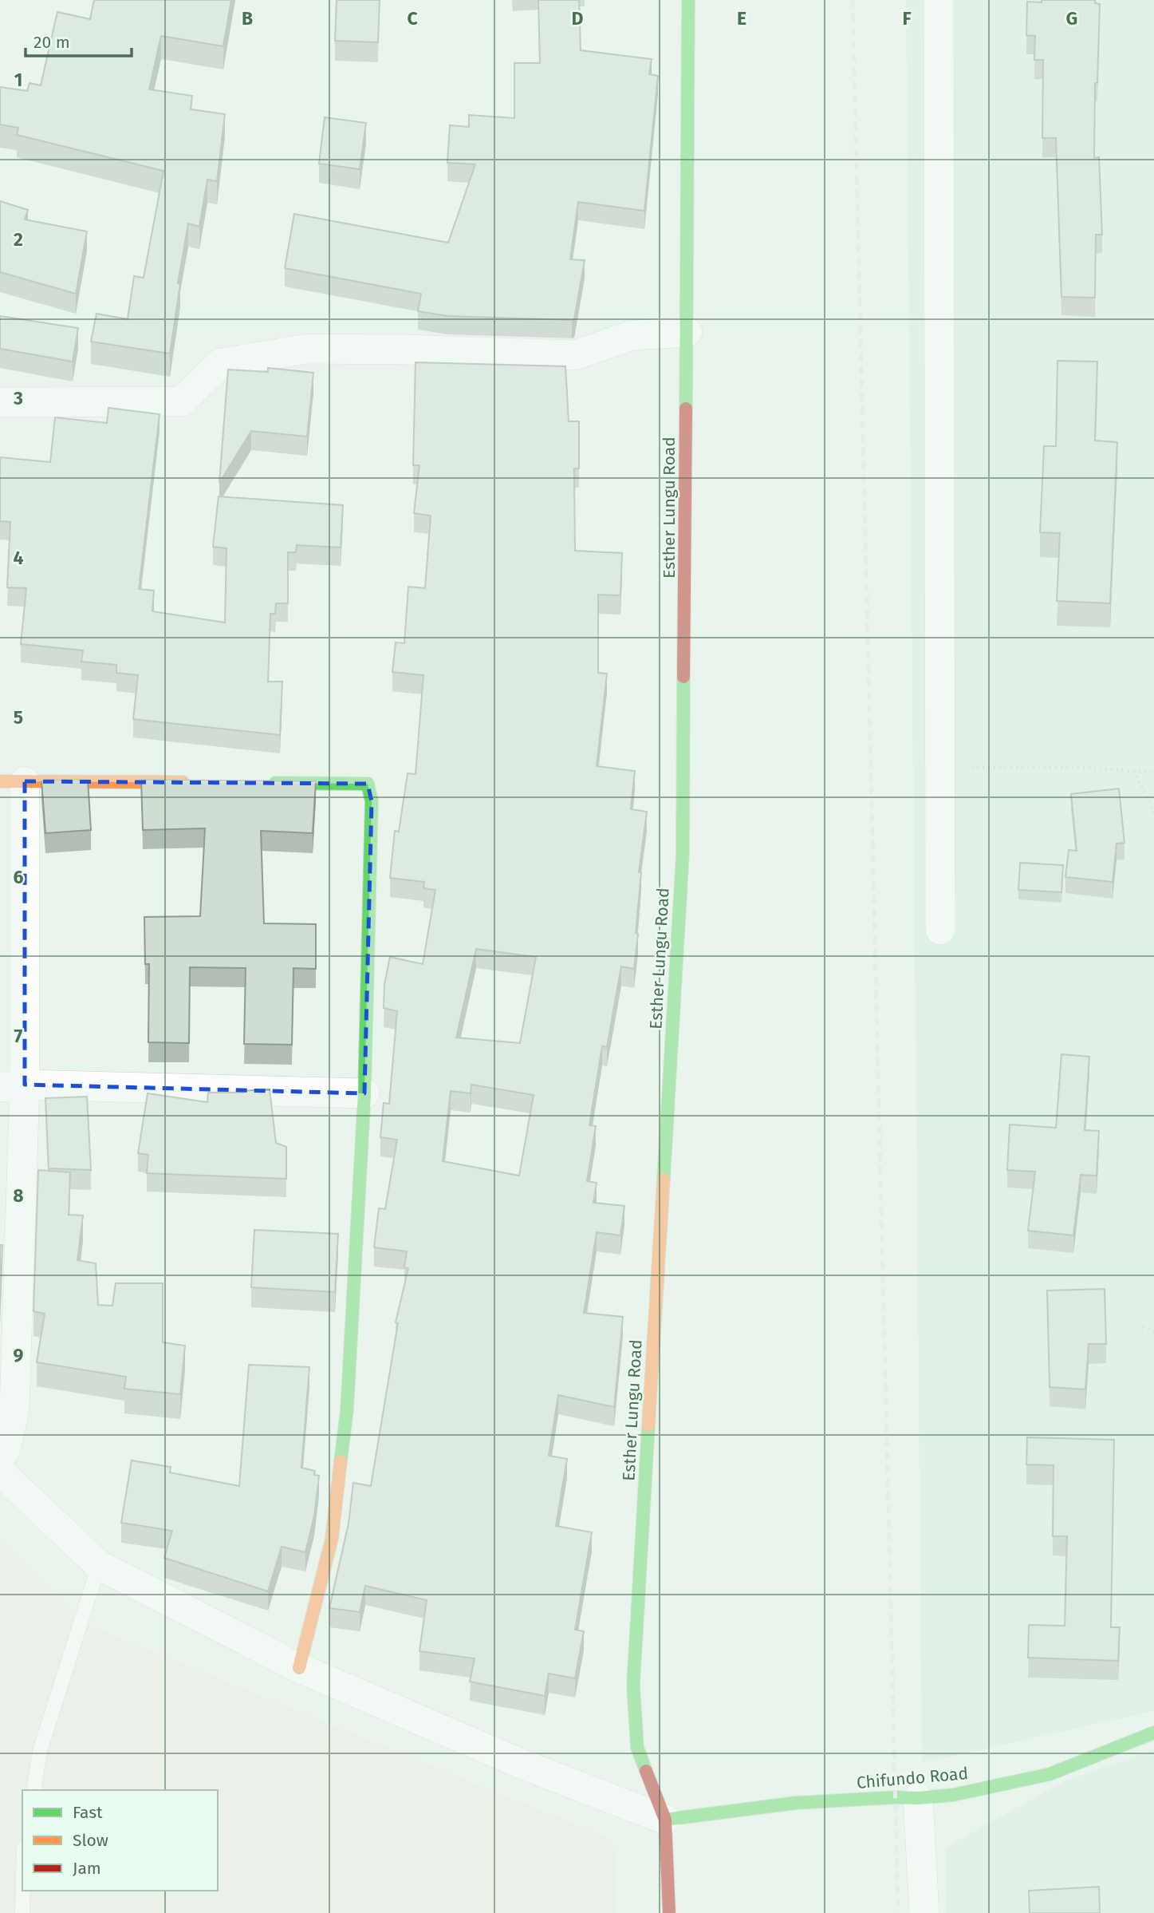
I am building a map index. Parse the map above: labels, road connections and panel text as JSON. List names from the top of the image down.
{
  "streets": {
    "street": ["Esther Lungu Road", "Chifundo Road"]
  },
  "crossings": [
    ["Esther Lungu Road", "Chifundo Road"]
  ],
  "legend": ["Fast", "Slow", "Jam"],
  "scale_bar": "20 m",
  "grid": {
    "columns": [
      "B",
      "C",
      "D",
      "E",
      "F",
      "G"
    ],
    "rows": [
      "1",
      "2",
      "3",
      "4",
      "5",
      "6",
      "7",
      "8",
      "9"
    ]
  }
}
